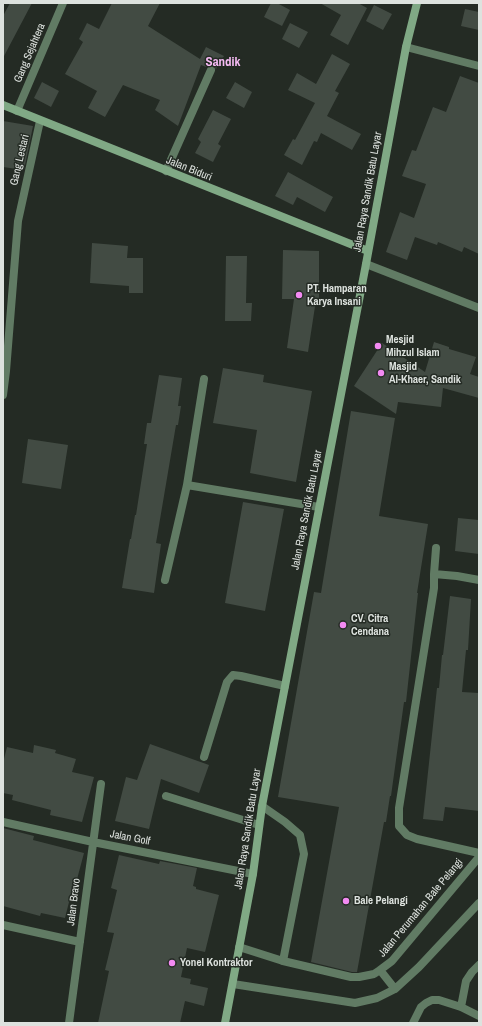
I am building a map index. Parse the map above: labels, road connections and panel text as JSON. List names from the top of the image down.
{
  "streets": {
    "main road": ["Jalan Biduri", "Jalan Raya Sandik Batu Layar"],
    "street": [
      "Gang Sejahtera",
      "Gang Lestari",
      "Jalan Golf",
      "Jalan Bravo",
      "Jalan Perumahan Bale Pelangi"
    ]
  },
  "crossings": [
    ["Gang Sejahtera", "Jalan Biduri"],
    ["Gang Lestari", "Jalan Biduri"],
    ["Jalan Biduri", "Jalan Raya Sandik Batu Layar"],
    ["Jalan Raya Sandik Batu Layar", "Jalan Golf"],
    ["Jalan Raya Sandik Batu Layar", "Jalan Perumahan Bale Pelangi"],
    ["Jalan Golf", "Jalan Bravo"]
  ],
  "districts": ["Sandik"],
  "places": [
    "PT. Hamparan Karya Insani",
    "Mesjid Mihzul Islam",
    "Masjid Al-Khaer, Sandik",
    "CV. Citra Cendana",
    "Bale Pelangi",
    "Yonel Kontraktor"
  ]
}
